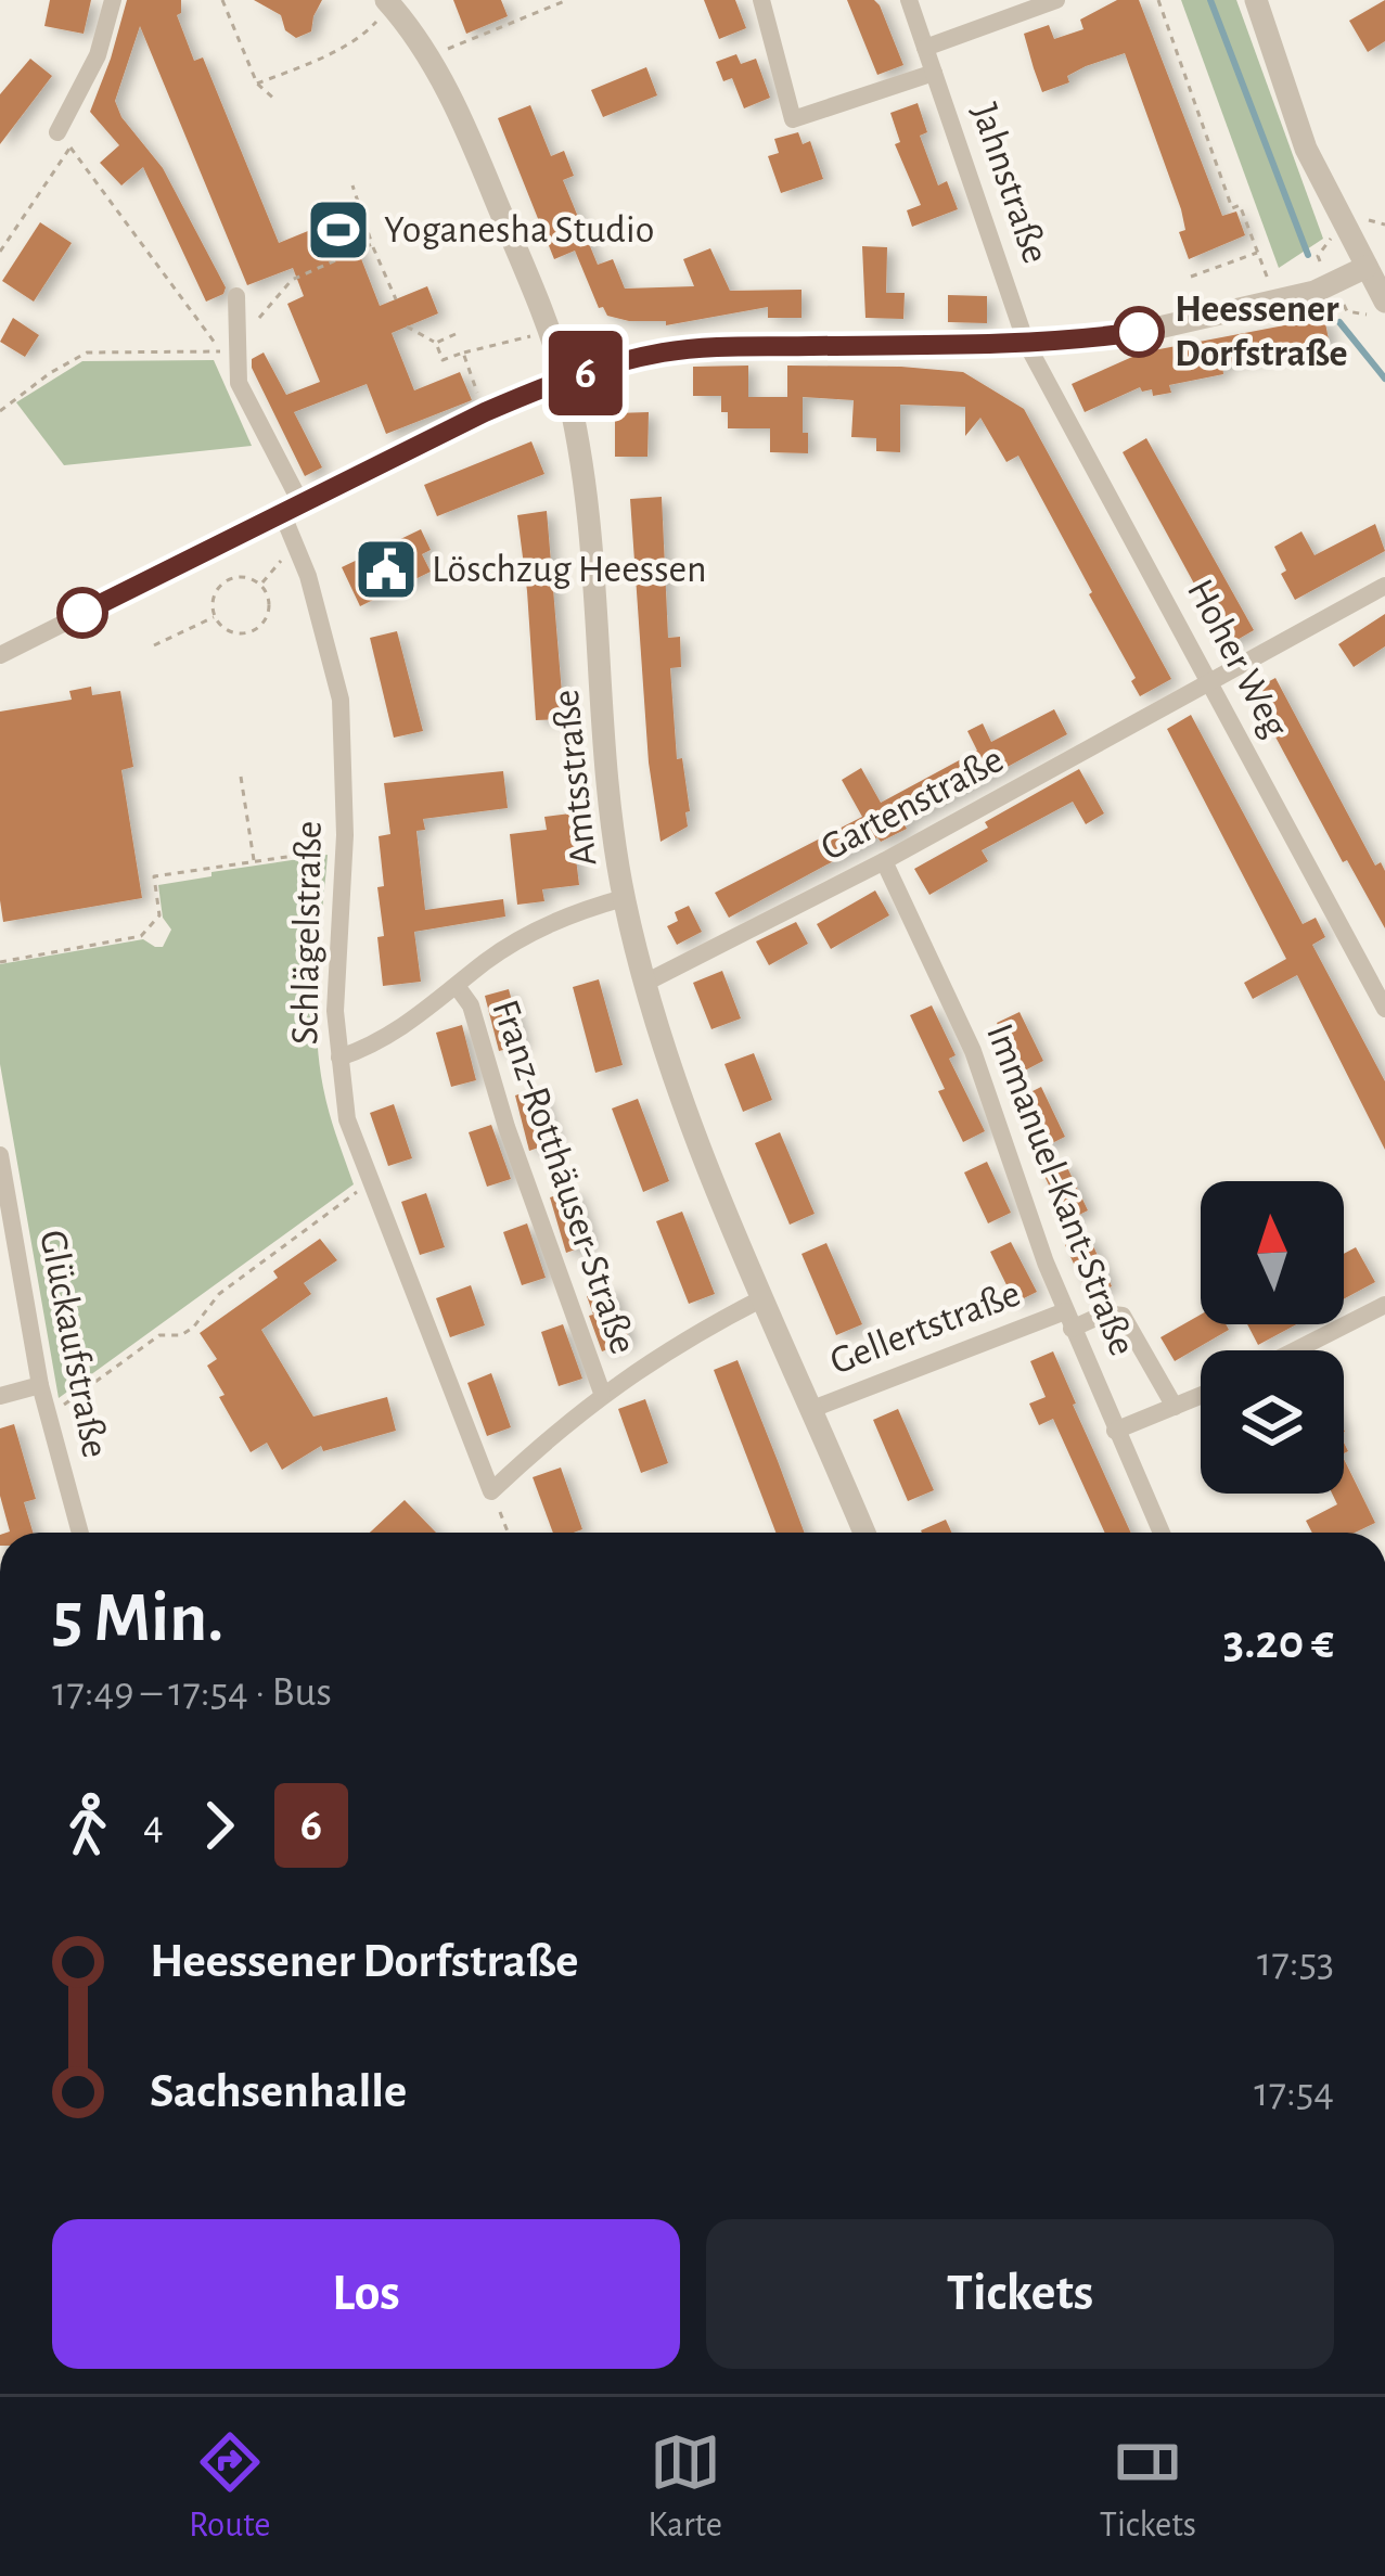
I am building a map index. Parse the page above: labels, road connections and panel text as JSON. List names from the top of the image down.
{
  "streets": {
    "street": [
      "Jahnstraße",
      "Hoher Weg",
      "Amtsstraße",
      "Gartenstraße",
      "Schlägelstraße",
      "Franz-Rotthäuser-Straße",
      "Immanuel-Kant-Straße",
      "Gellertstraße",
      "Glückaufstraße"
    ]
  },
  "crossings": [
    ["Jahnstraße", "Hoher Weg"],
    ["Hoher Weg", "Gartenstraße"],
    ["Amtsstraße", "Gartenstraße"],
    ["Amtsstraße", "Gellertstraße"],
    ["Gartenstraße", "Immanuel-Kant-Straße"],
    ["Immanuel-Kant-Straße", "Gellertstraße"]
  ],
  "places": {
    "sports": ["Yoganesha Studio"],
    "other": ["Heessener Dorfstraße"],
    "public building": ["Löschzug Heessen"]
  },
  "lines": ["bus line 6"],
  "north": "top",
  "page": {
    "on_map": "6",
    "heading": ["5 Min.", "17:49 – 17:54 · Bus", "3.20 €"],
    "legs": ["4", "6"],
    "list": [
      {
        "name": "Heessener Dorfstraße",
        "value": "17:53"
      },
      {
        "name": "Sachsenhalle",
        "value": "17:54"
      }
    ],
    "buttons": ["Los", "Tickets"],
    "tabs": ["Route", "Karte", "Tickets"]
  }
}
